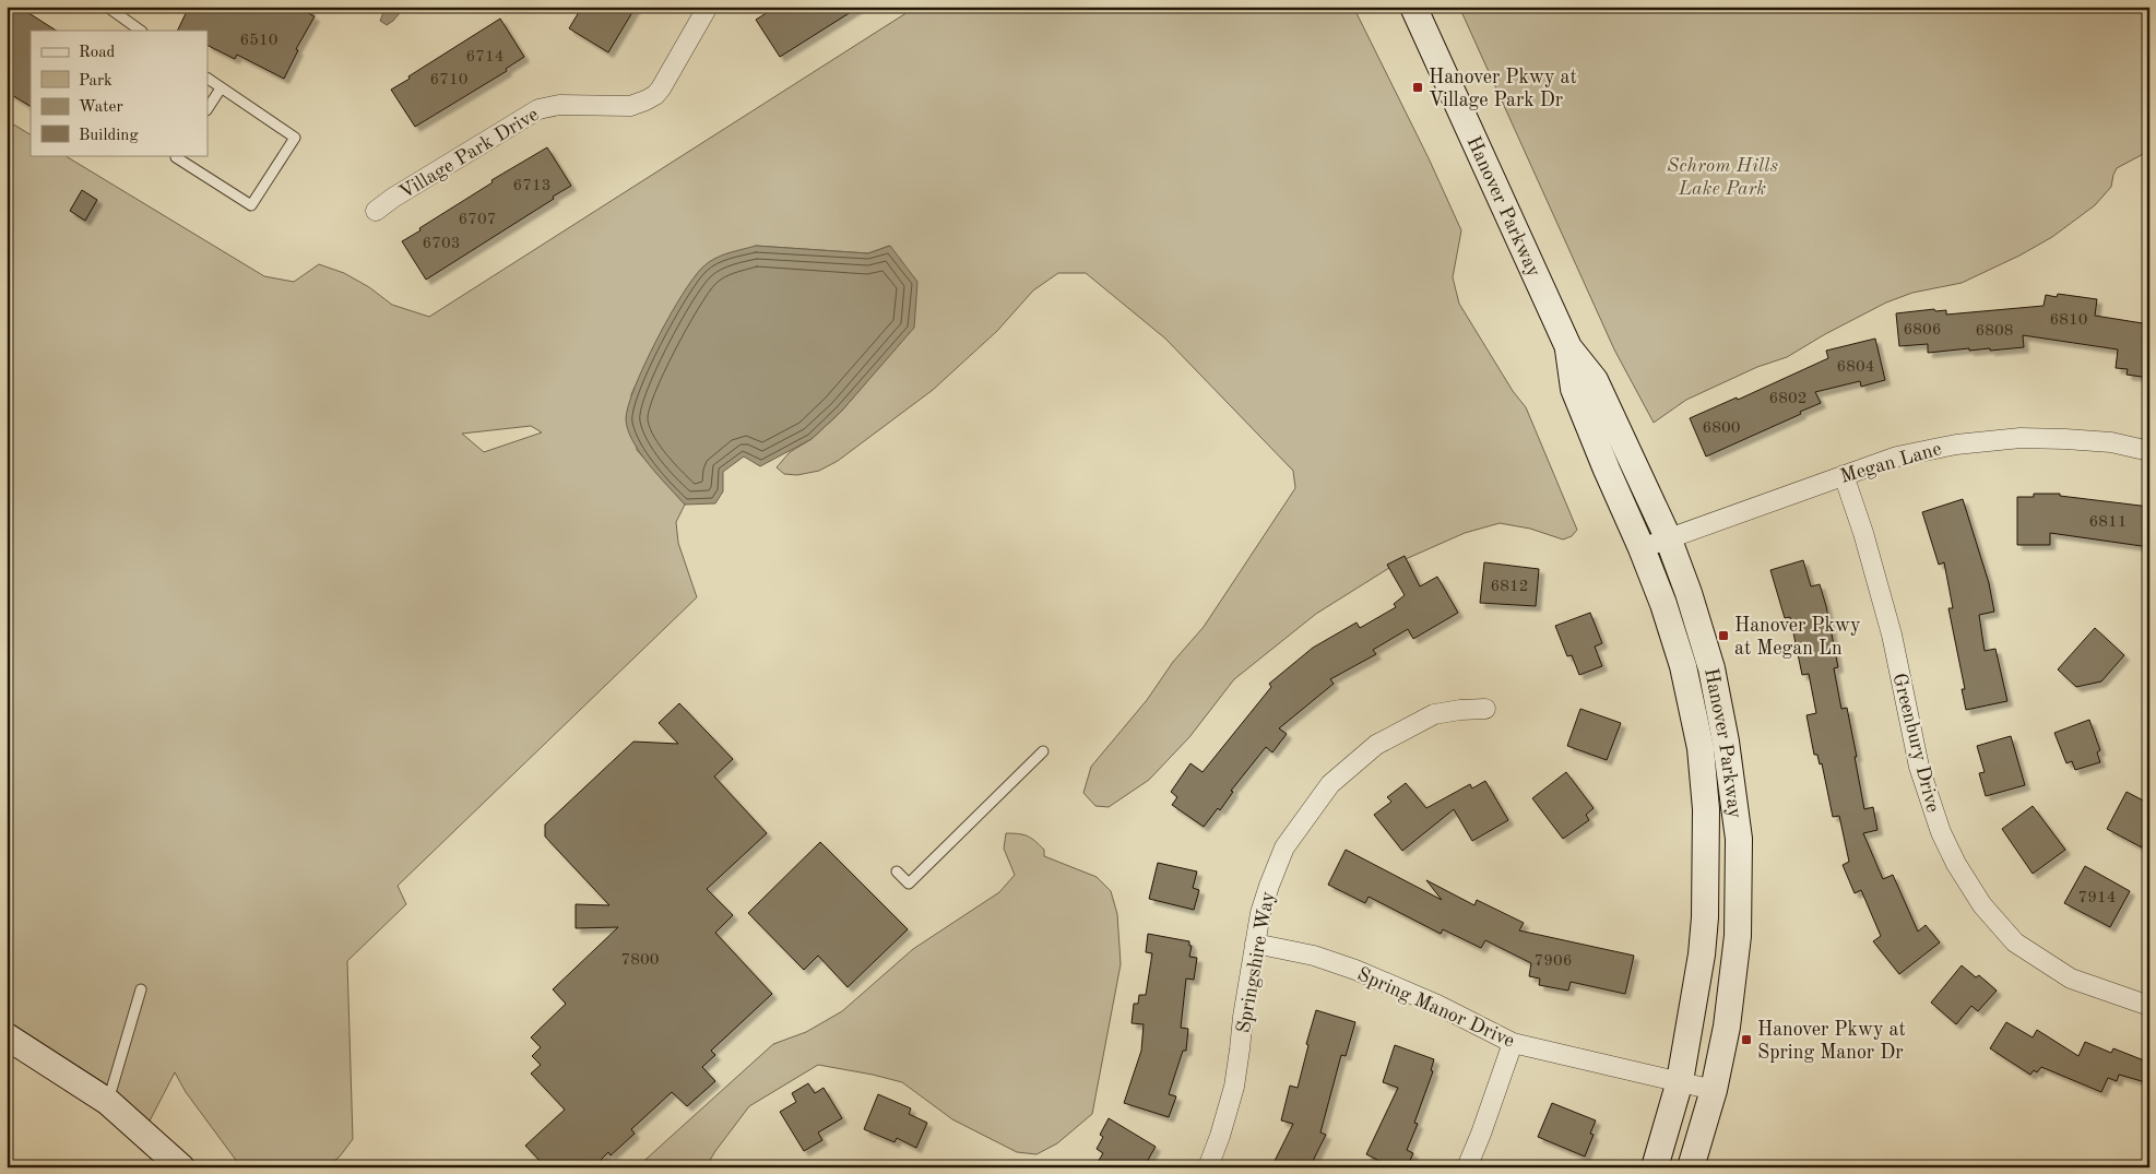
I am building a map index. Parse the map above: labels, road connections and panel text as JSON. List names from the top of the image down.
{
  "streets": {
    "street": [
      "Village Park Drive",
      "Hanover Parkway",
      "Megan Lane",
      "Greenbury Drive",
      "Springshire Way",
      "Spring Manor Drive"
    ]
  },
  "crossings": [
    ["Hanover Parkway", "Megan Lane"],
    ["Hanover Parkway", "Spring Manor Drive"],
    ["Megan Lane", "Greenbury Drive"],
    ["Springshire Way", "Spring Manor Drive"]
  ],
  "parks": ["Schrom Hills Lake Park"],
  "places": {
    "transit": ["Hanover Pkwy at Village Park Dr", "Hanover Pkwy at Megan Ln", "Hanover Pkwy at Spring Manor Dr"]
  },
  "house_numbers": [
    "6510",
    "6714",
    "6710",
    "6713",
    "6707",
    "6703",
    "6810",
    "6806",
    "6808",
    "6804",
    "6802",
    "6800",
    "6811",
    "6812",
    "7914",
    "7800",
    "7906"
  ],
  "legend": [
    "Road",
    "Park",
    "Water",
    "Building"
  ]
}
